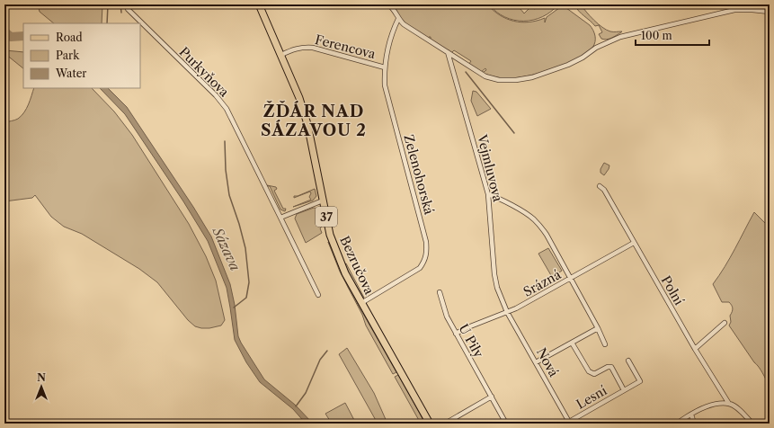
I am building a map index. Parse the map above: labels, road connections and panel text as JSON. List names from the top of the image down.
{
  "streets": {
    "main road": ["37", "Bezručova"],
    "street": [
      "Ferencova",
      "Purkyňova",
      "Vejmluvova",
      "Zelenohorská",
      "Srázná",
      "Polní",
      "U Pily",
      "Nová",
      "Lesní"
    ]
  },
  "crossings": [
    ["Ferencova", "Zelenohorská"],
    ["Ferencova", "Bezručova"],
    ["Vejmluvova", "Srázná"],
    ["Vejmluvova", "Nová"],
    ["Zelenohorská", "Bezručova"],
    ["Srázná", "Polní"],
    ["Srázná", "U Pily"],
    ["Srázná", "Nová"],
    ["Nová", "Lesní"]
  ],
  "districts": ["ŽĎÁR NAD SÁZAVOU 2"],
  "water": ["Sázava"],
  "legend": ["Road", "Park", "Water"],
  "scale_bar": "100 m",
  "north": "top"
}
